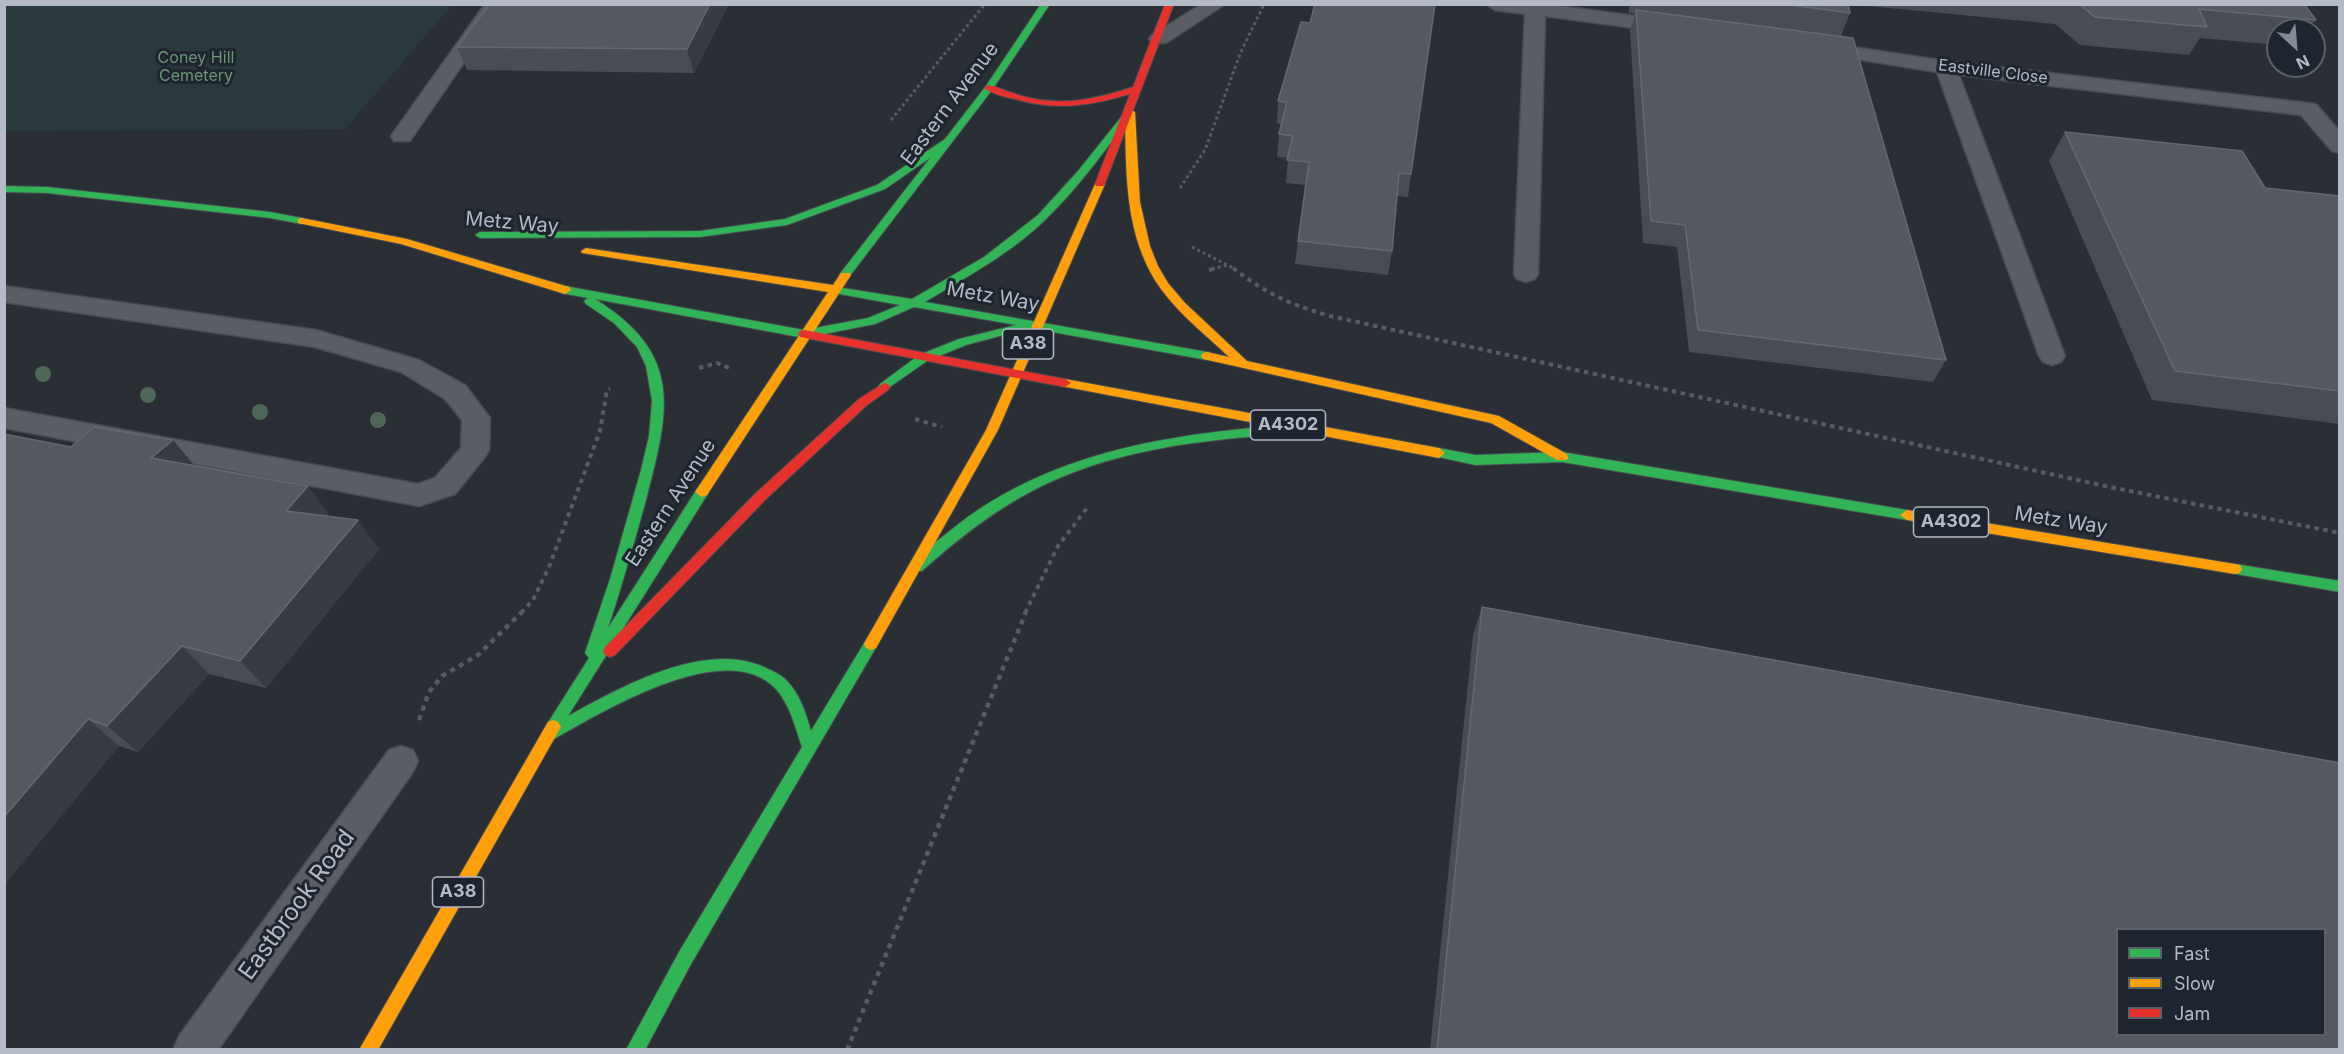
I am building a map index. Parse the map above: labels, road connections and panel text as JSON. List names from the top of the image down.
{
  "streets": {
    "main road": [
      "Eastern Avenue",
      "Metz Way",
      "A38",
      "A4302"
    ],
    "lane": ["Eastville Close", "Eastbrook Road"]
  },
  "crossings": [
    ["Eastern Avenue", "Metz Way"],
    ["Metz Way", "A38"]
  ],
  "parks": ["Coney Hill Cemetery"],
  "legend": ["Fast", "Slow", "Jam"],
  "north": "bottom right"
}
